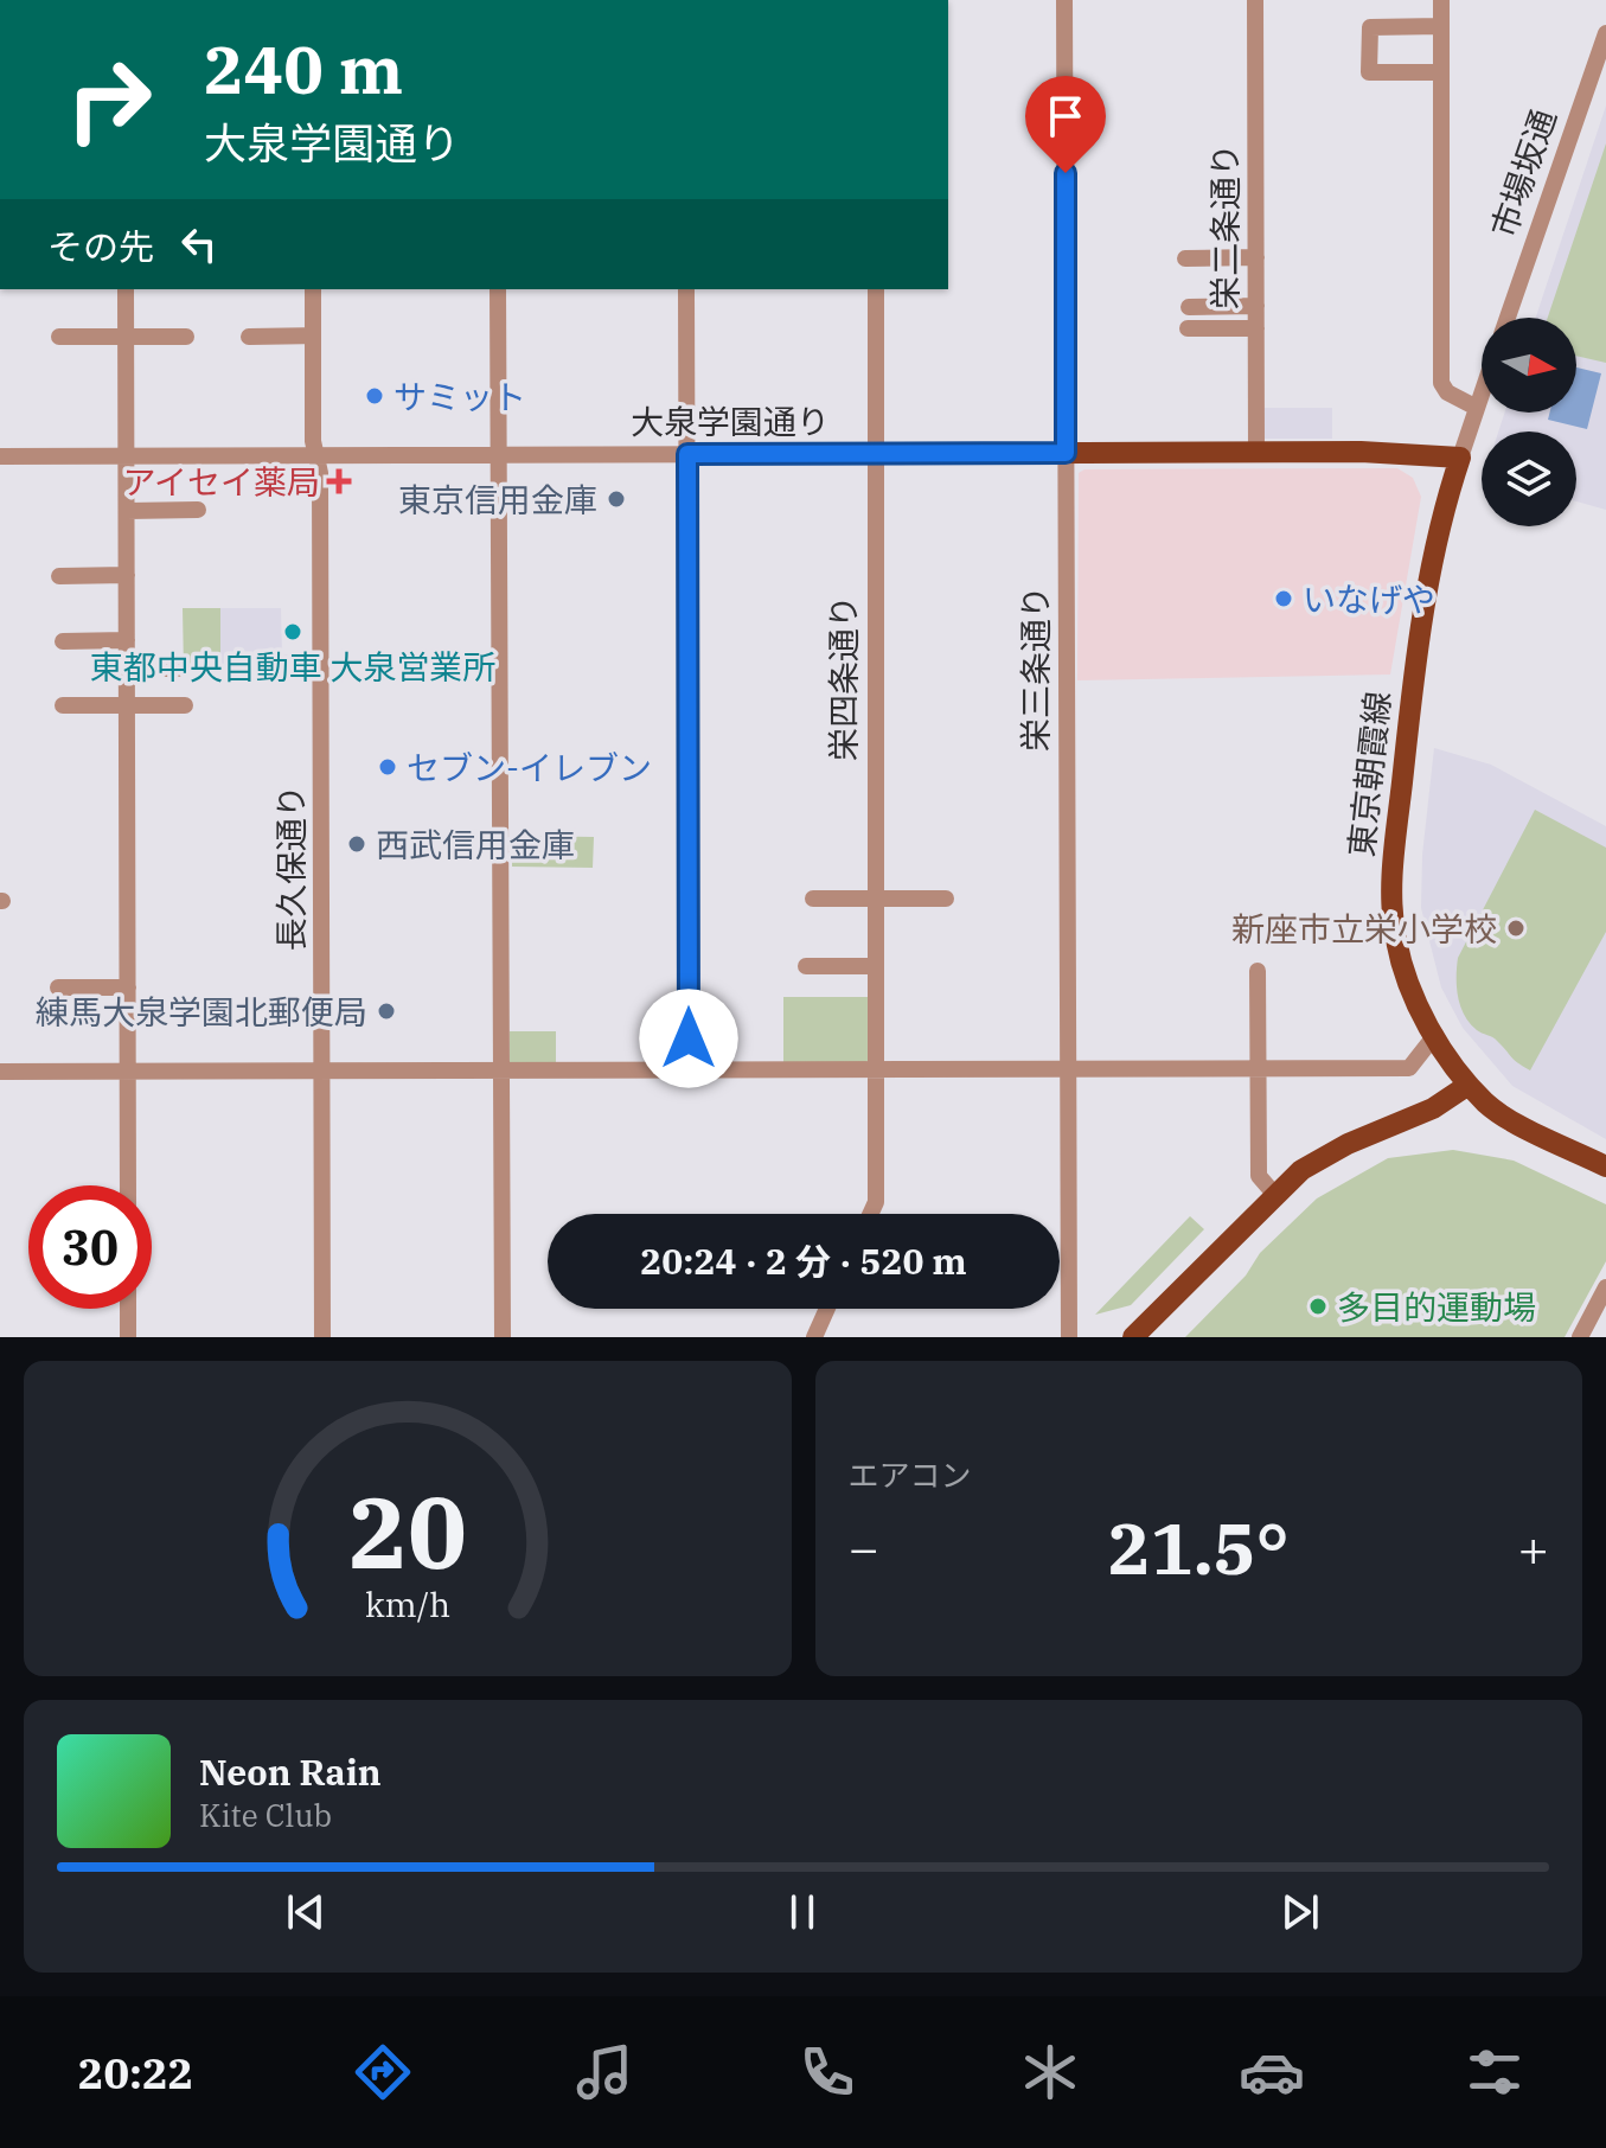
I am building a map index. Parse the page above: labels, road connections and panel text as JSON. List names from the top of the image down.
{
  "streets": {
    "main road": ["大泉学園通り", "東京朝霞線"],
    "street": [
      "市場坂通",
      "栄二条通り",
      "栄三条通り",
      "栄四条通り",
      "長久保通り"
    ]
  },
  "crossings": [
    ["栄二条通り", "大泉学園通り"],
    ["大泉学園通り", "栄三条通り"],
    ["大泉学園通り", "栄四条通り"],
    ["大泉学園通り", "東京朝霞線"],
    ["大泉学園通り", "長久保通り"]
  ],
  "places": {
    "other": [
      "サミット",
      "東京信用金庫",
      "いなげや",
      "東都中央自動車 大泉営業所",
      "セブン-イレブン",
      "西武信用金庫",
      "新座市立栄小学校",
      "練馬大泉学園北郵便局",
      "多目的運動場"
    ],
    "health": ["アイセイ薬局"]
  },
  "north": "right",
  "page": {
    "turn": ["240 m", "大泉学園通り"],
    "then": "その先",
    "limit": "30",
    "trip": "20:24 · 2 分 · 520 m",
    "tile": "エアコン",
    "heat": ["−", "21.5°", "+"],
    "song": ["Neon Rain", "Kite Club"],
    "tabs": "20:22",
    "gauge": ["20", "km/h"]
  }
}
